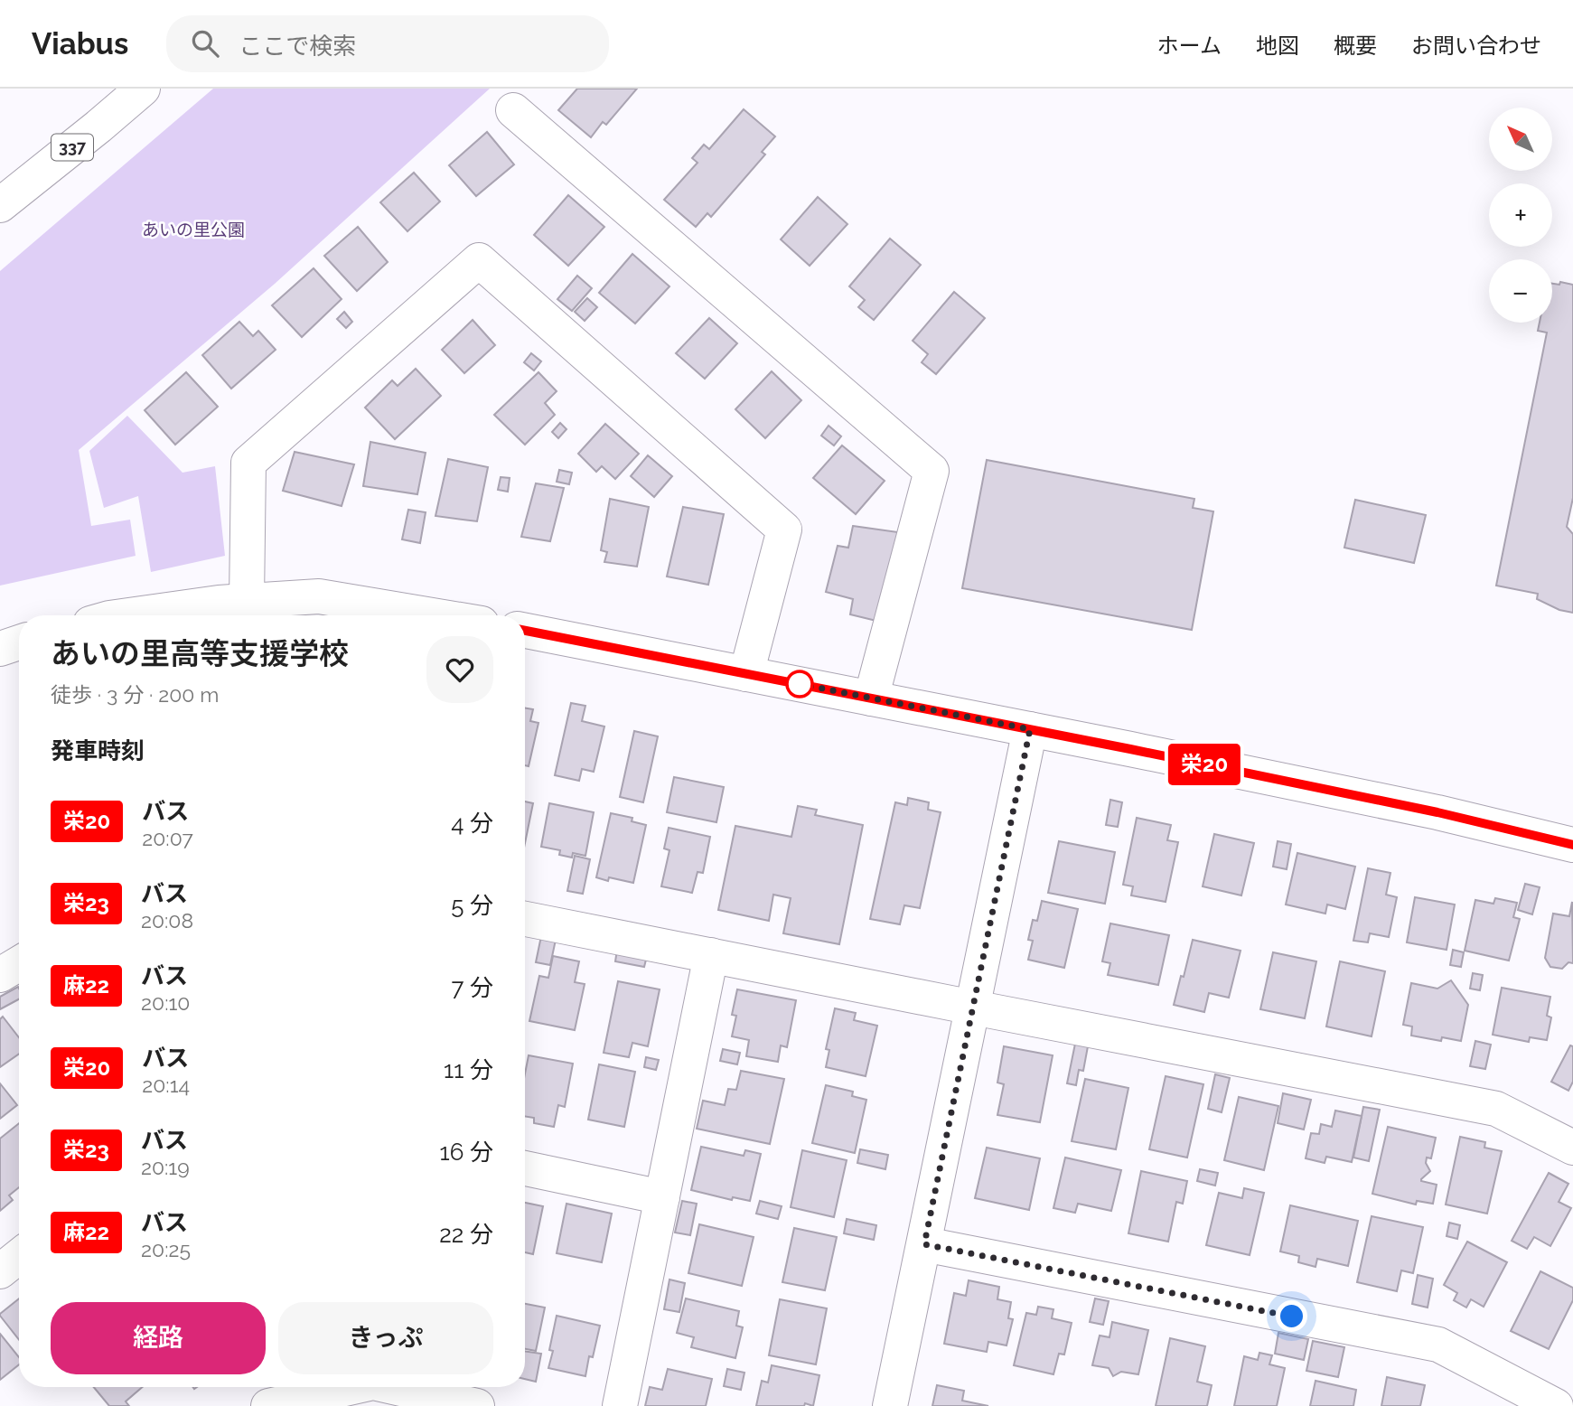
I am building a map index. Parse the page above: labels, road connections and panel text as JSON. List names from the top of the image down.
{
  "streets": {
    "main road": ["337"]
  },
  "parks": ["あいの里公園"],
  "lines": ["bus line 栄20"],
  "north": "top left",
  "page": {
    "header": "Viabus",
    "search": "ここで検索",
    "nav": [
      "ホーム",
      "地図",
      "概要",
      "お問い合わせ"
    ],
    "on_map": "栄20",
    "map_buttons": ["+", "−"],
    "heading": [
      ["あいの里高等支援学校", "徒歩 · 3 分 · 200 m"],
      "発車時刻"
    ],
    "list": [
      {
        "mark": "栄20",
        "name": "バス",
        "note": "20:07",
        "value": "4 分"
      },
      {
        "mark": "栄23",
        "name": "バス",
        "note": "20:08",
        "value": "5 分"
      },
      {
        "mark": "麻22",
        "name": "バス",
        "note": "20:10",
        "value": "7 分"
      },
      {
        "mark": "栄20",
        "name": "バス",
        "note": "20:14",
        "value": "11 分"
      },
      {
        "mark": "栄23",
        "name": "バス",
        "note": "20:19",
        "value": "16 分"
      },
      {
        "mark": "麻22",
        "name": "バス",
        "note": "20:25",
        "value": "22 分"
      }
    ],
    "buttons": ["経路", "きっぷ"]
  }
}
